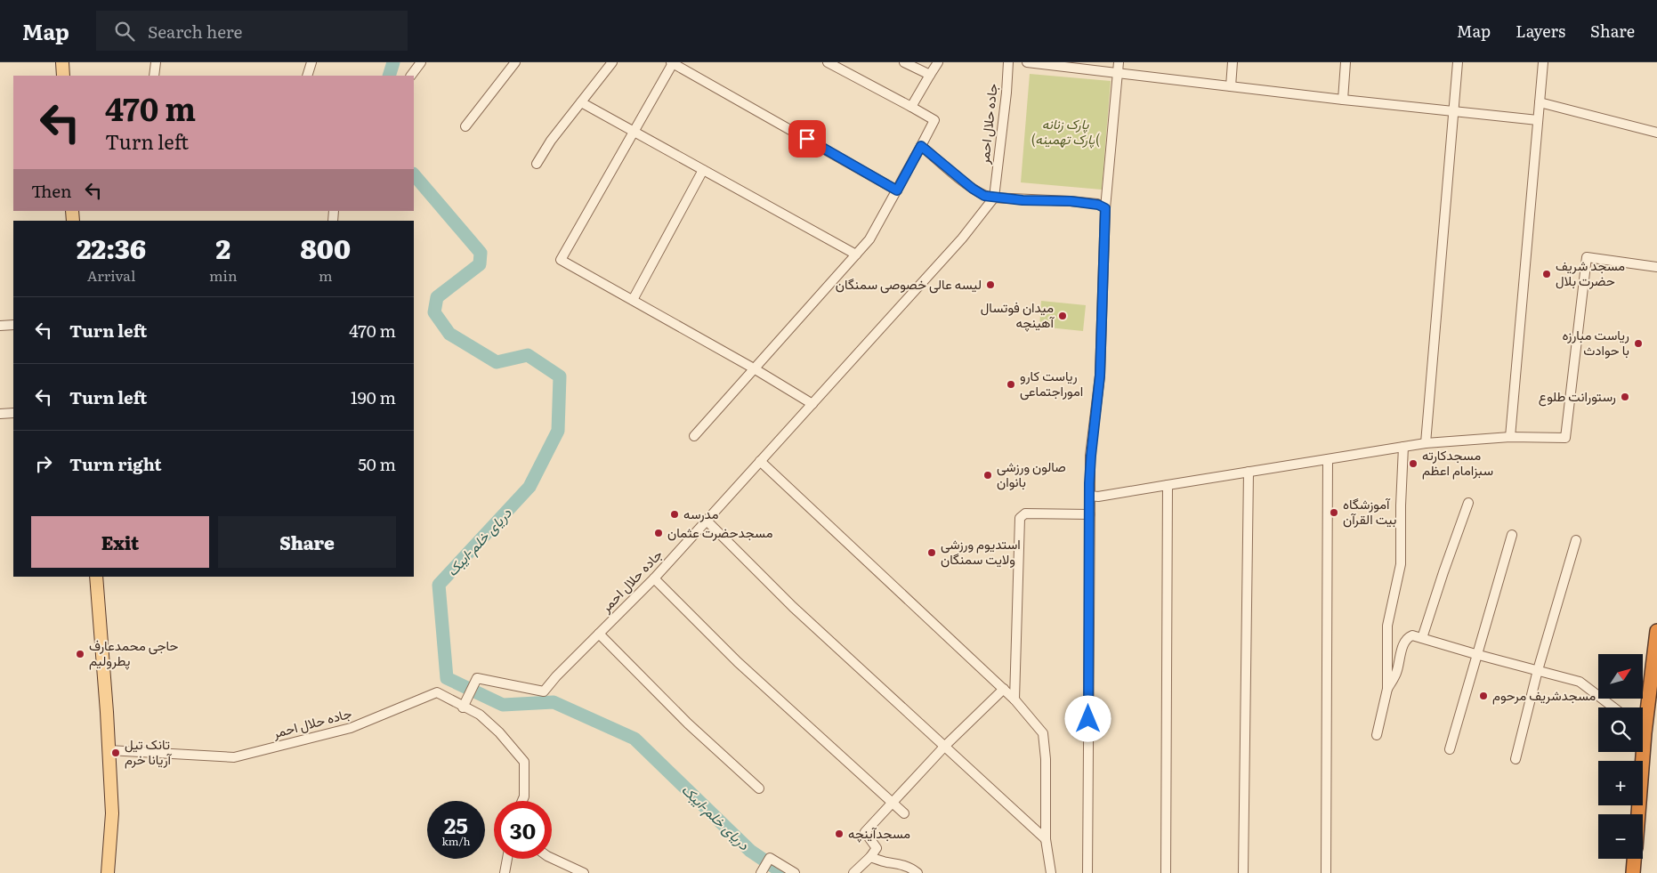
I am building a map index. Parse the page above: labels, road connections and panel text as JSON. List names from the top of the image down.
{
  "streets": {
    "street": ["جاده حلال احمر"]
  },
  "water": ["دریای خلم-ایبک"],
  "parks": ["پارک زنانه (پارک تهمینه("],
  "places": [
    "مسجد شریف حضرت بلال",
    "لیسه عالی خصوصی سمنگان",
    "میدان فوتسال آهینچه",
    "ریاست مبارزه با حوادث",
    "ریاست کارو اموراجتماعی",
    "رستورانت طلوع",
    "مسجدکارته سبزامام اعظم",
    "صالون ورزشی بانوان",
    "آموزشگاه بیت القرآن",
    "مدرسه",
    "مسجدحضرت عثمان",
    "استدیوم ورزشی ولایت سمنگان",
    "حاجی محمدعارف پطرولیم",
    "مسجدشریف مرحوم",
    "تانک تیل آریانا خرم",
    "مسجدآینچه"
  ],
  "north": "top right",
  "page": {
    "header": "Map",
    "search": "Search here",
    "nav": ["Map", "Layers", "Share"],
    "turn": ["470 m", "Turn left"],
    "then": "Then",
    "eta": [
      "22:36",
      "Arrival",
      "2",
      "min",
      "800",
      "m"
    ],
    "list": [
      {
        "name": "Turn left",
        "value": "470 m"
      },
      {
        "name": "Turn left",
        "value": "190 m"
      },
      {
        "name": "Turn right",
        "value": "50 m"
      }
    ],
    "buttons": ["Exit", "Share"],
    "map_buttons": ["+", "−"],
    "speed": "25 km/h",
    "limit": "30"
  }
}
